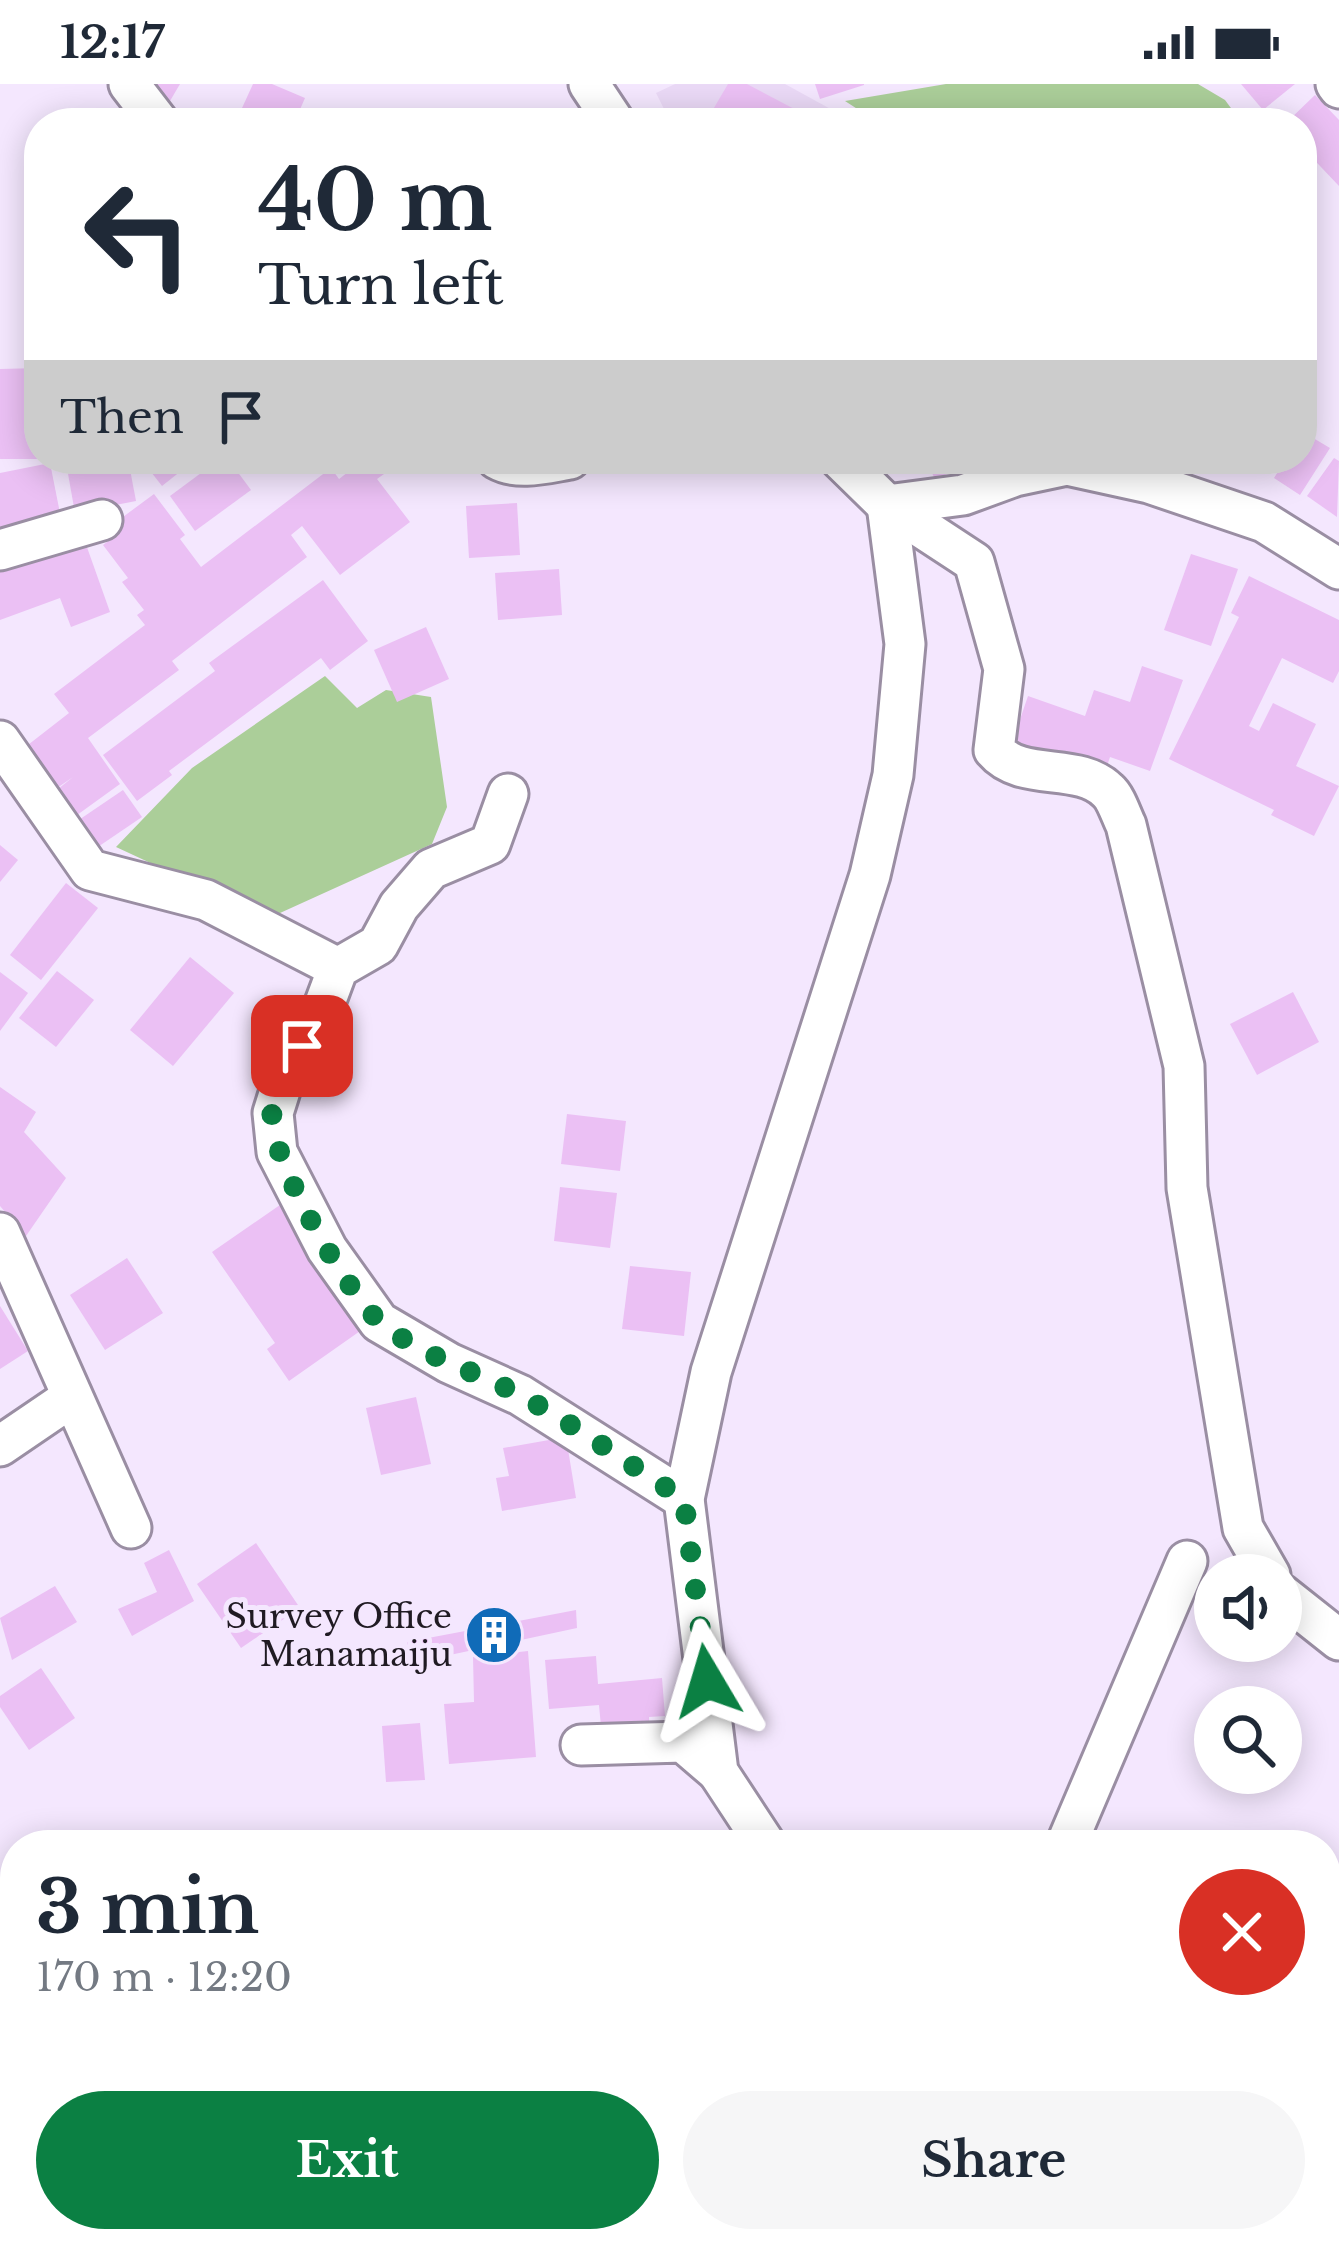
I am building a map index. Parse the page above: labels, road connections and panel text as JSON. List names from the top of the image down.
{
  "places": {
    "building": ["Survey Office Manamaiju"]
  },
  "page": {
    "status": "12:17",
    "turn": ["40 m", "Turn left"],
    "then": "Then",
    "heading": ["3 min", "170 m · 12:20"],
    "buttons": ["Exit", "Share"]
  }
}
